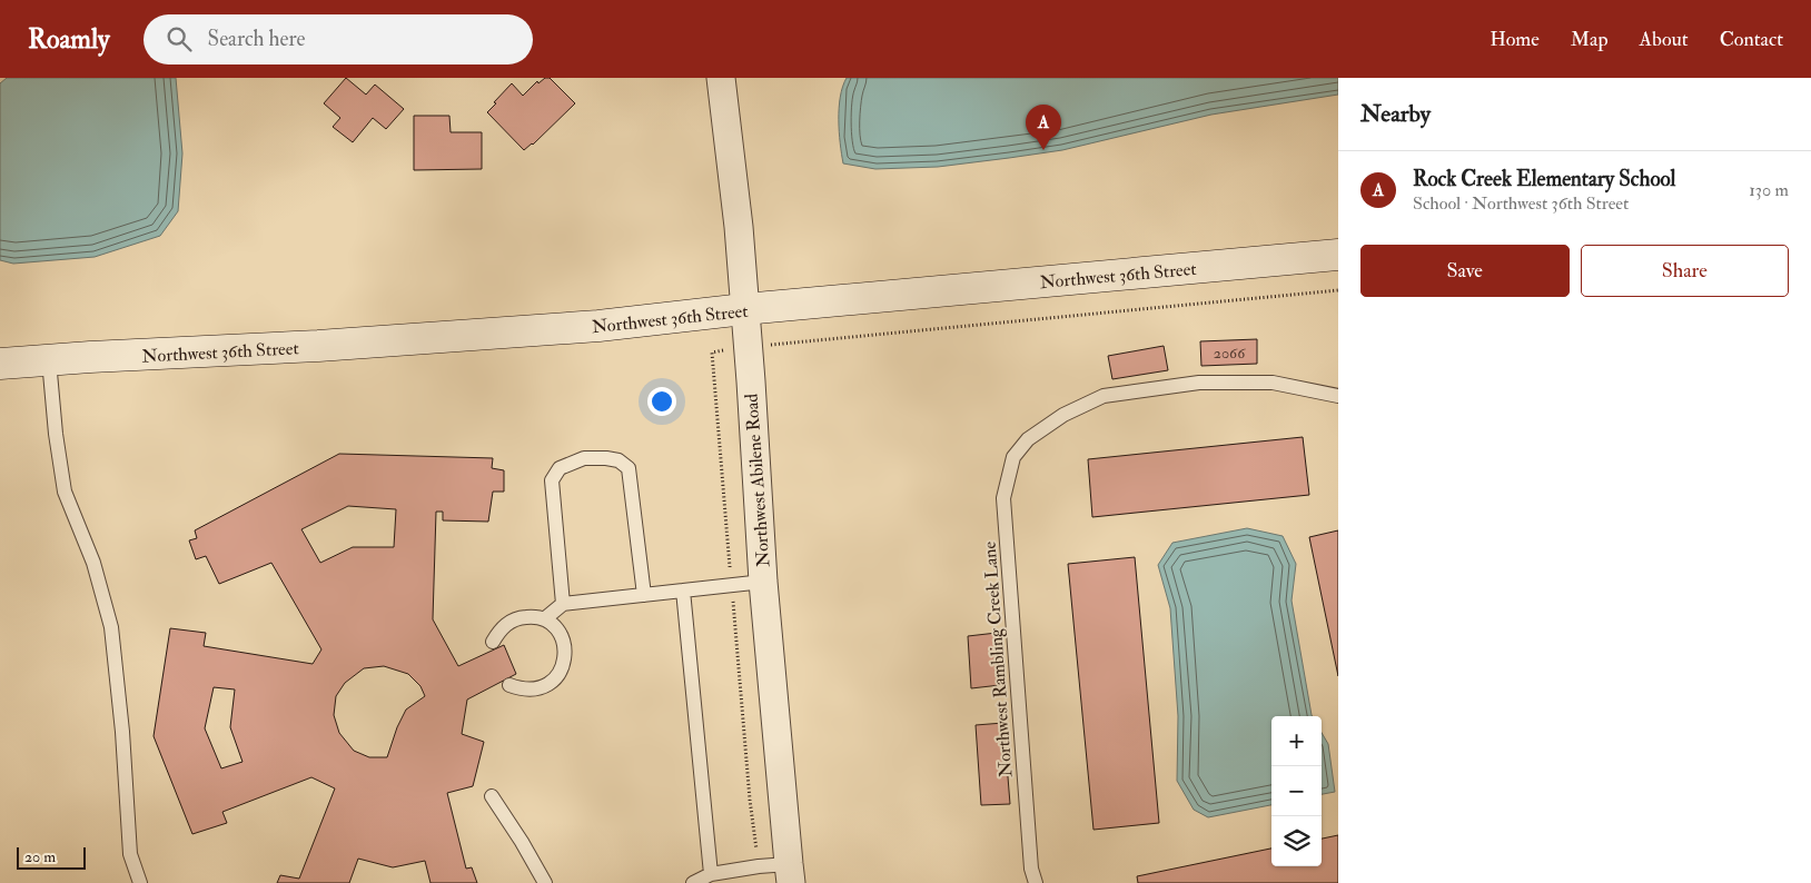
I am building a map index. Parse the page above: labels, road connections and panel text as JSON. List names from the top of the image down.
{
  "streets": {
    "main road": ["Northwest 36th Street"],
    "street": ["Northwest Abilene Road"],
    "lane": ["Northwest Rambling Creek Lane"]
  },
  "crossings": [
    ["Northwest 36th Street", "Northwest Abilene Road"]
  ],
  "house_numbers": ["2066"],
  "scale_bar": "20 m",
  "page": {
    "header": "Roamly",
    "search": "Search here",
    "nav": [
      "Home",
      "Map",
      "About",
      "Contact"
    ],
    "heading": "Nearby",
    "pins": "A",
    "list": [
      {
        "mark": "A",
        "name": "Rock Creek Elementary School",
        "note": "School · Northwest 36th Street",
        "value": "130 m"
      }
    ],
    "buttons": ["Save", "Share"],
    "map_buttons": ["+", "−"],
    "scale": "20 m"
  }
}
